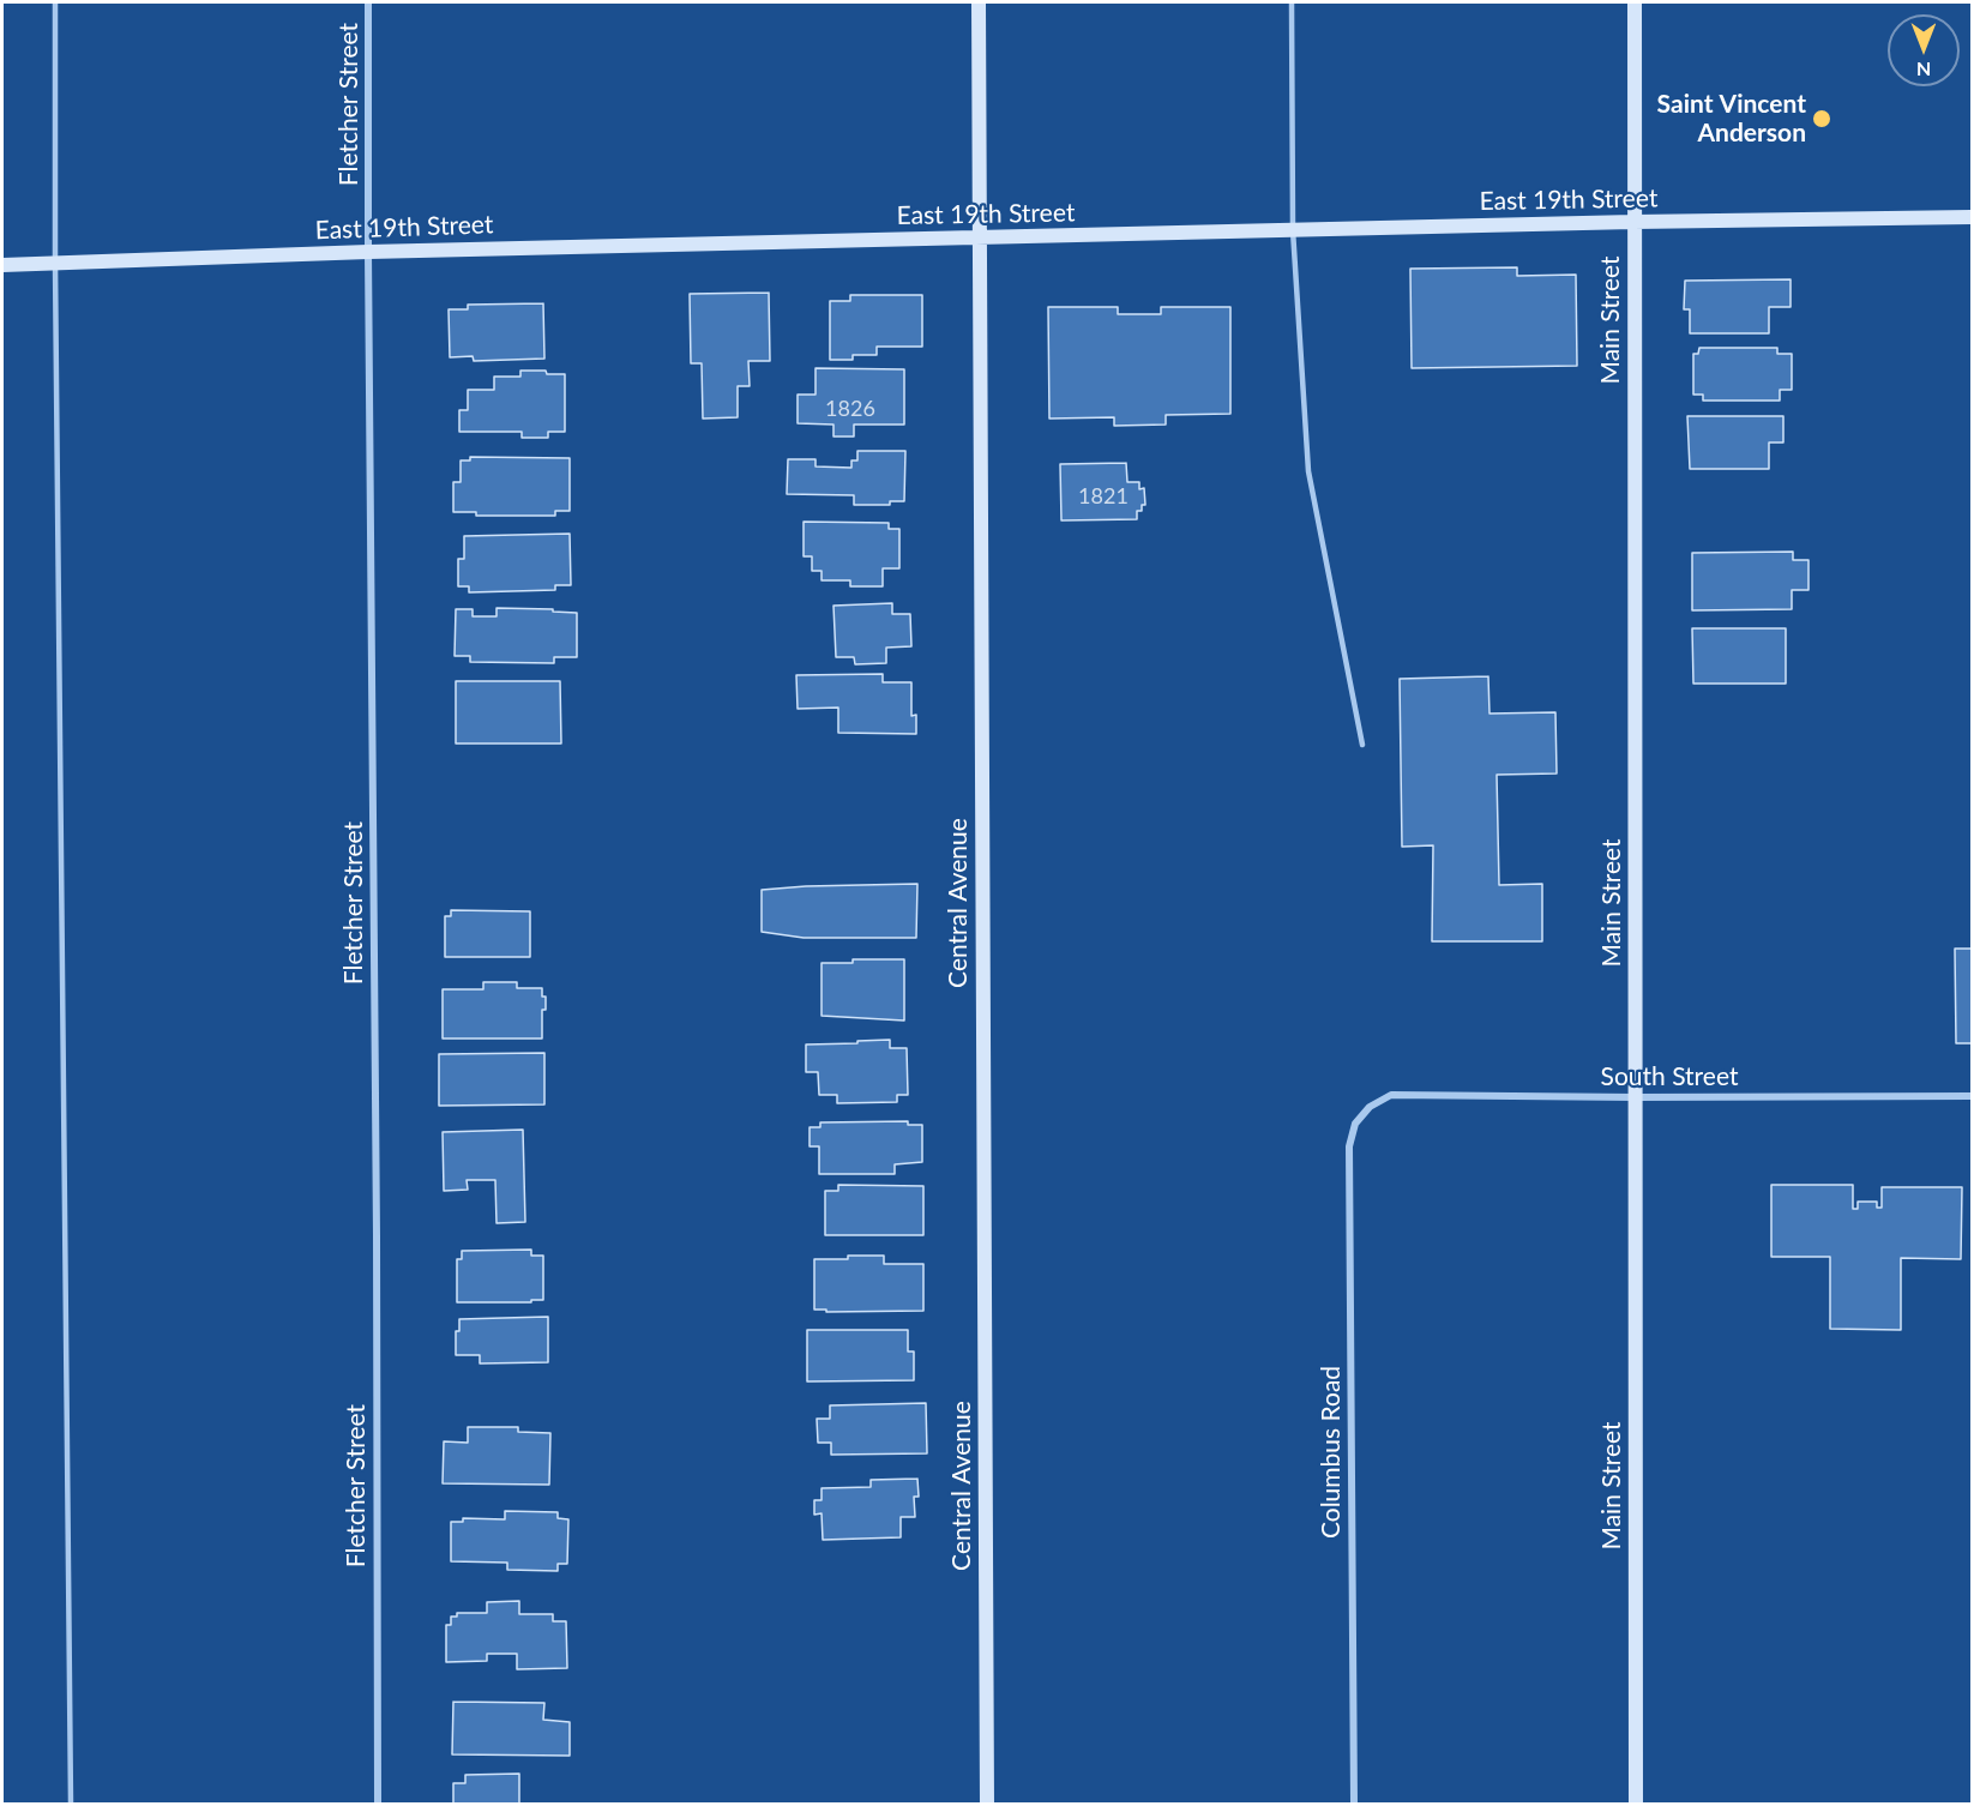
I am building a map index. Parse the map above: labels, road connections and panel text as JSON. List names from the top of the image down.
{
  "streets": {
    "street": [
      "Fletcher Street",
      "East 19th Street",
      "Main Street",
      "Central Avenue",
      "South Street",
      "Columbus Road"
    ]
  },
  "crossings": [
    ["Fletcher Street", "East 19th Street"],
    ["East 19th Street", "Main Street"],
    ["East 19th Street", "Central Avenue"],
    ["Main Street", "South Street"],
    ["South Street", "Columbus Road"]
  ],
  "places": ["Saint Vincent Anderson"],
  "house_numbers": ["1826", "1821"],
  "north": "bottom"
}
